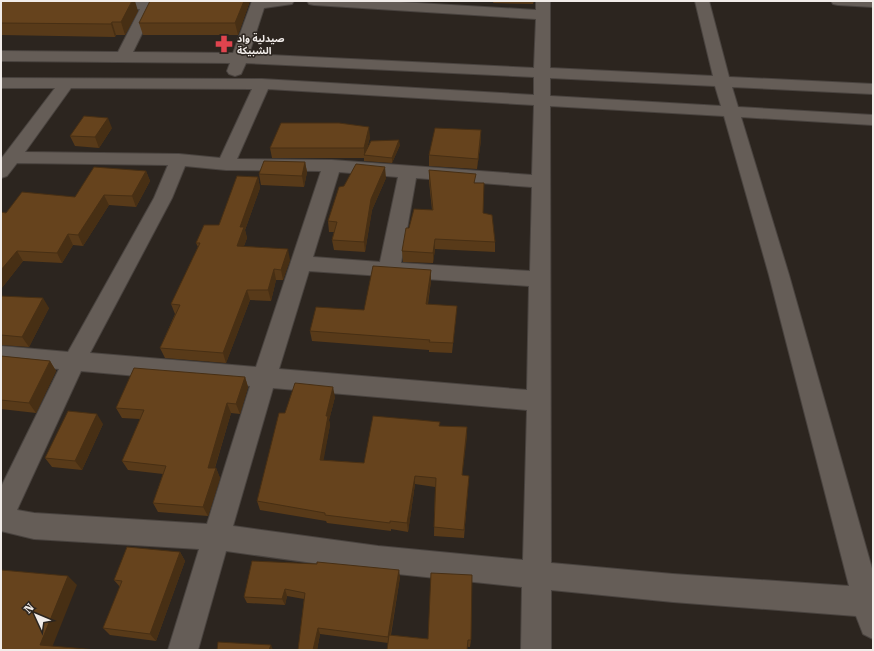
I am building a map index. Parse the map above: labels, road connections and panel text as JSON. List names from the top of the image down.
{
  "places": {
    "pharmacy": ["صيدلية واد الشبيكة"]
  },
  "north": "top left"
}
